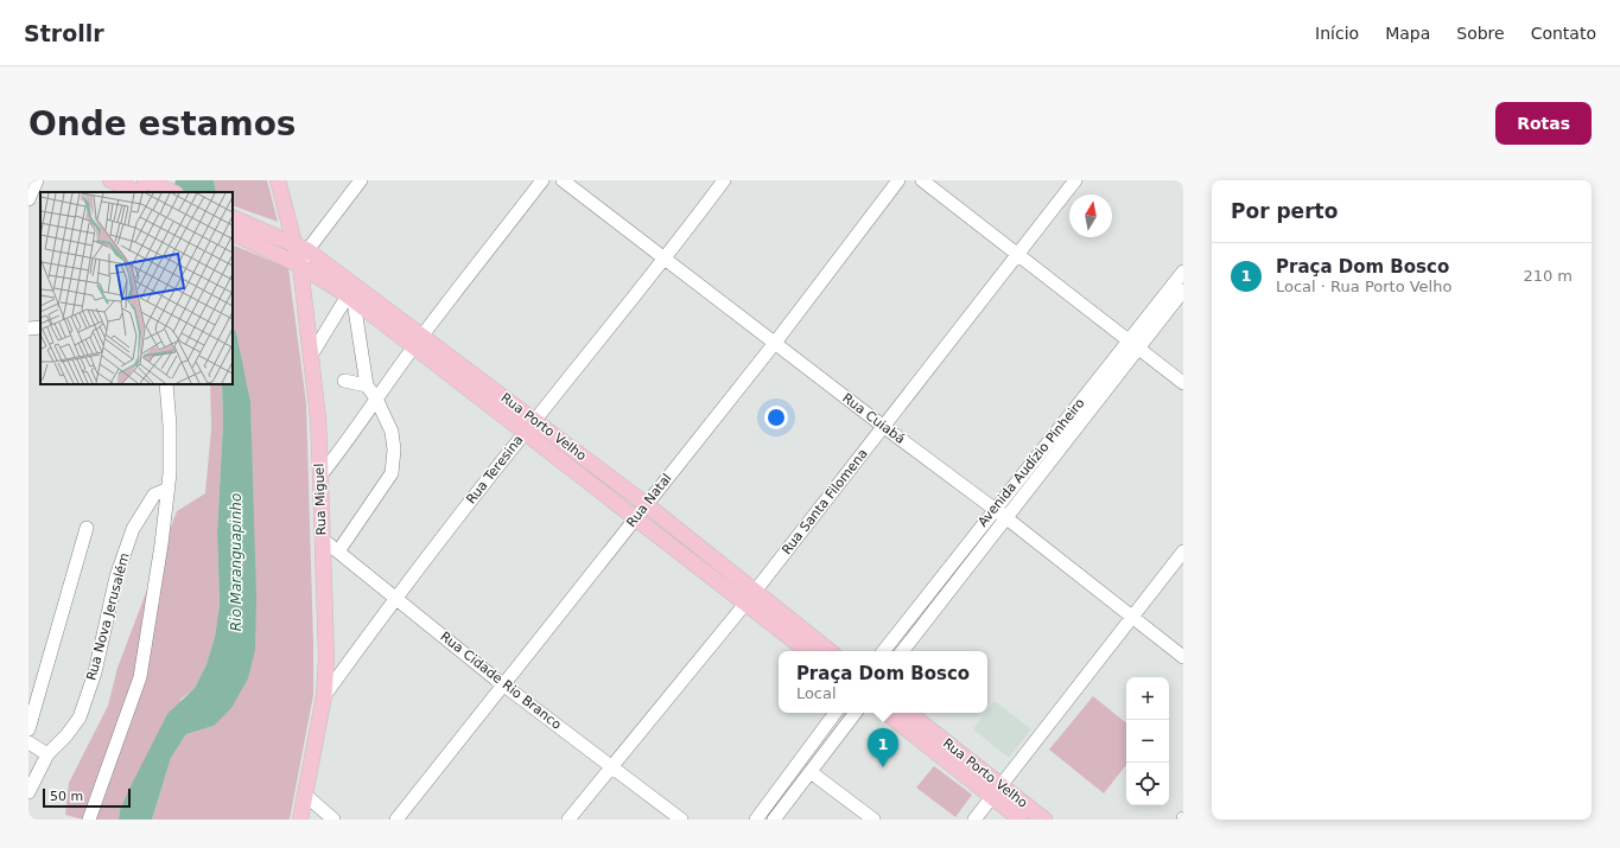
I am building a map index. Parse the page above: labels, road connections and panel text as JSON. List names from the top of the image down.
{
  "streets": {
    "main road": ["Rua Porto Velho", "Rua Miguel"],
    "street": [
      "Rua Cuiabá",
      "Avenida Audízio Pinheiro",
      "Rua Teresina",
      "Rua Natal",
      "Rua Santa Filomena",
      "Rua Nova Jerusalém",
      "Rua Cidade Rio Branco"
    ]
  },
  "crossings": [
    ["Rua Cuiabá", "Avenida Audízio Pinheiro"],
    ["Rua Cuiabá", "Rua Teresina"],
    ["Rua Cuiabá", "Rua Natal"],
    ["Rua Cuiabá", "Rua Santa Filomena"],
    ["Rua Porto Velho", "Rua Teresina"],
    ["Rua Porto Velho", "Rua Miguel"],
    ["Rua Porto Velho", "Rua Natal"],
    ["Rua Porto Velho", "Rua Santa Filomena"],
    ["Rua Teresina", "Rua Miguel"],
    ["Rua Teresina", "Rua Cidade Rio Branco"],
    ["Rua Miguel", "Rua Cidade Rio Branco"],
    ["Rua Natal", "Rua Cidade Rio Branco"],
    ["Rua Santa Filomena", "Rua Cidade Rio Branco"]
  ],
  "water": ["Rio Maranguapinho"],
  "scale_bar": "50 m",
  "north": "top",
  "page": {
    "header": "Strollr",
    "nav": [
      "Início",
      "Mapa",
      "Sobre",
      "Contato"
    ],
    "buttons": "Rotas",
    "title": "Onde estamos",
    "heading": "Por perto",
    "list": [
      {
        "mark": "1",
        "name": "Praça Dom Bosco",
        "note": "Local · Rua Porto Velho",
        "value": "210 m"
      }
    ],
    "popup": ["Praça Dom Bosco", "Local"],
    "map_buttons": ["+", "−"],
    "pins": "1",
    "scale": "50 m"
  }
}
